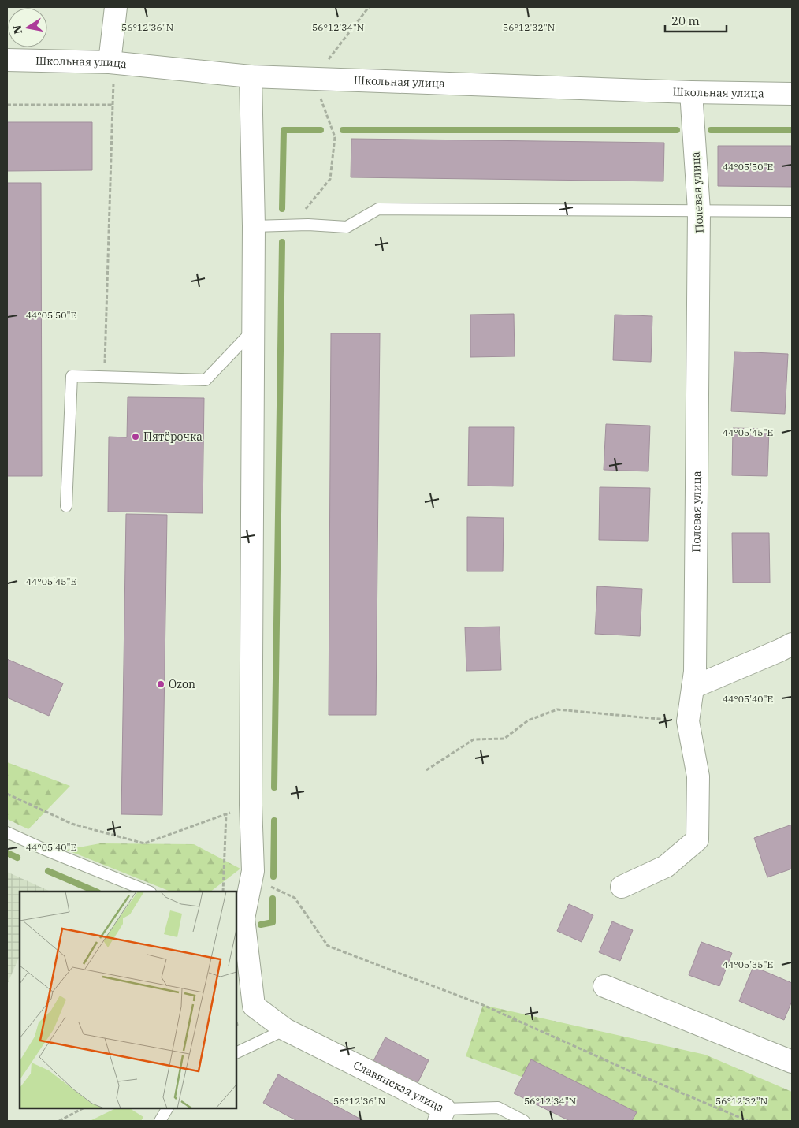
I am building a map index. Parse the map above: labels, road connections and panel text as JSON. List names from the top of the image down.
{
  "streets": {
    "street": ["Школьная улица", "Полевая улица", "Славянская улица"]
  },
  "crossings": [
    ["Школьная улица", "Полевая улица"],
    ["Школьная улица", "Славянская улица"]
  ],
  "places": ["Пятёрочка", "Ozon"],
  "scale_bar": "20 m",
  "north": "left",
  "coordinates": [
    "56°12'36\"N",
    "56°12'34\"N",
    "56°12'32\"N",
    "44°05'50\"E",
    "44°05'45\"E",
    "44°05'40\"E",
    "44°05'35\"E"
  ]
}
